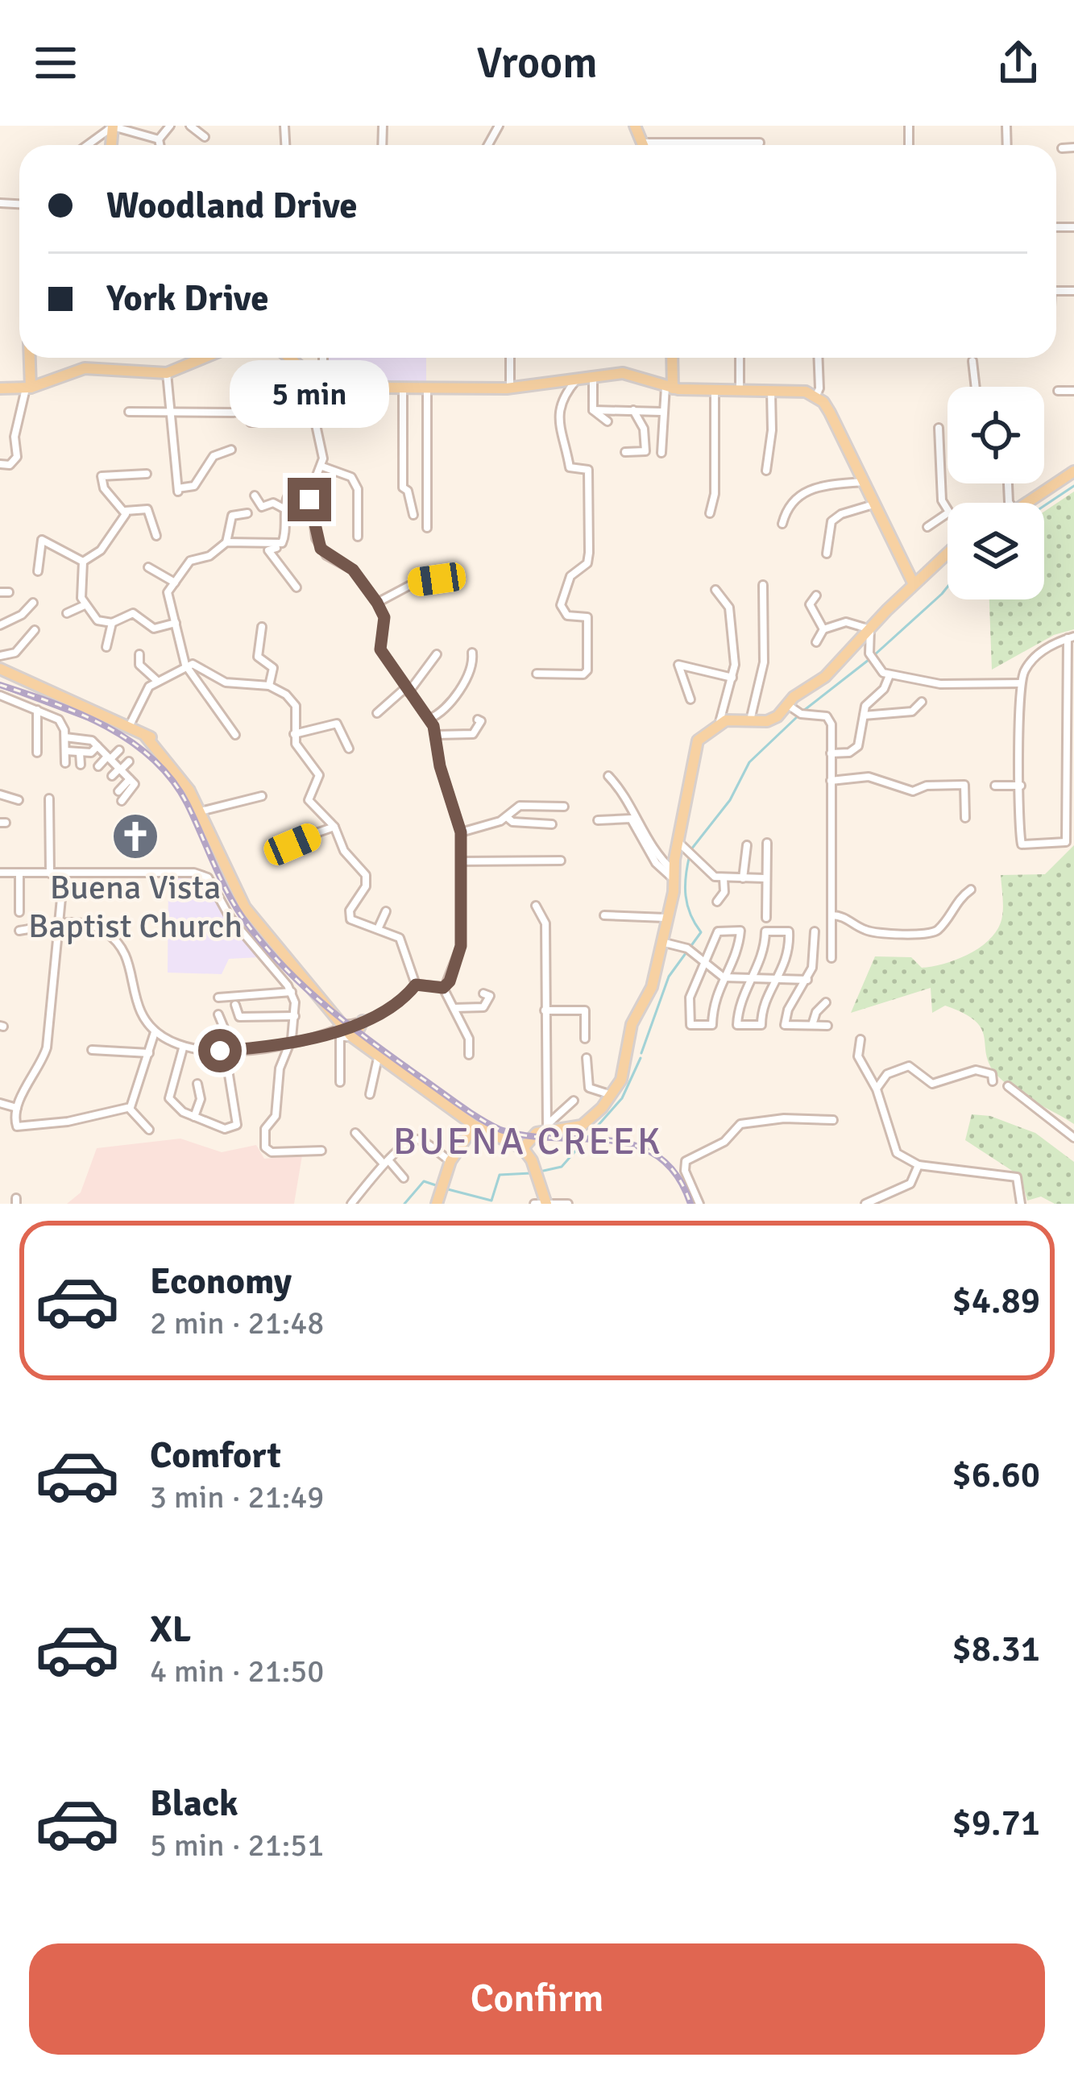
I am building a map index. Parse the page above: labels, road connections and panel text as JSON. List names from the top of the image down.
{
  "districts": ["BUENA CREEK"],
  "places": {
    "church": ["Buena Vista Baptist Church"]
  },
  "page": {
    "header": "Vroom",
    "banner": ["Woodland Drive", "York Drive"],
    "bubble": "5 min",
    "list": [
      {
        "name": "Economy",
        "note": "2 min · 21:48",
        "value": "$4.89"
      },
      {
        "name": "Comfort",
        "note": "3 min · 21:49",
        "value": "$6.60"
      },
      {
        "name": "XL",
        "note": "4 min · 21:50",
        "value": "$8.31"
      },
      {
        "name": "Black",
        "note": "5 min · 21:51",
        "value": "$9.71"
      }
    ],
    "buttons": "Confirm"
  }
}
